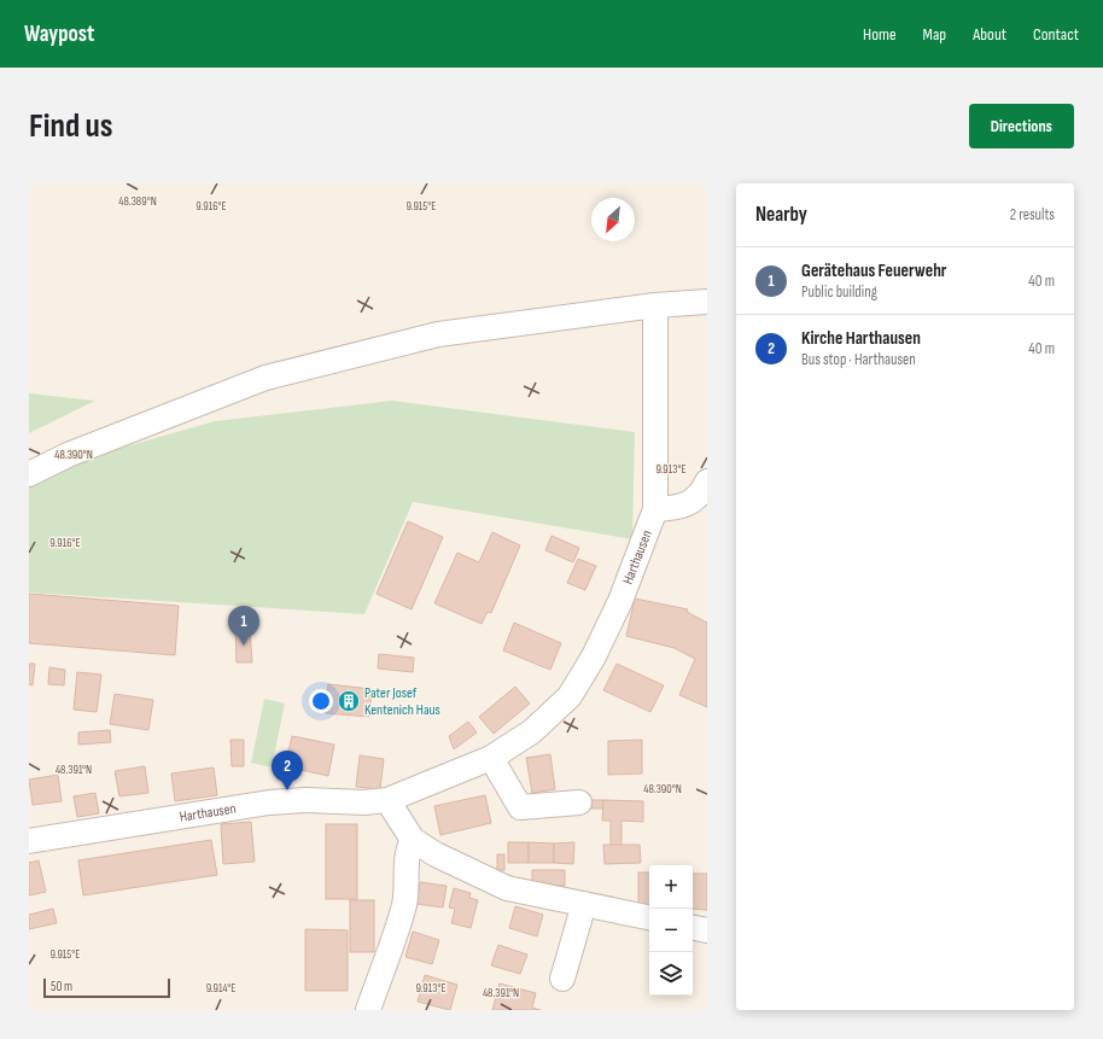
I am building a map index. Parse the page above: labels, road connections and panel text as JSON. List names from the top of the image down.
{
  "streets": {
    "street": ["Harthausen"]
  },
  "places": {
    "building": ["Pater Josef Kentenich Haus"]
  },
  "scale_bar": "50 m",
  "north": "bottom left",
  "page": {
    "header": "Waypost",
    "nav": [
      "Home",
      "Map",
      "About",
      "Contact"
    ],
    "buttons": "Directions",
    "title": "Find us",
    "heading": ["Nearby", "2 results"],
    "list": [
      {
        "mark": "1",
        "name": "Gerätehaus Feuerwehr",
        "note": "Public building",
        "value": "40 m"
      },
      {
        "mark": "2",
        "name": "Kirche Harthausen",
        "note": "Bus stop · Harthausen",
        "value": "40 m"
      }
    ],
    "pins": ["1", "2"],
    "map_buttons": ["+", "−"],
    "scale": "50 m"
  },
  "coordinates": [
    "48.389°N",
    "9.916°E",
    "9.915°E",
    "48.390°N",
    "9.913°E",
    "48.391°N",
    "9.914°E"
  ]
}
